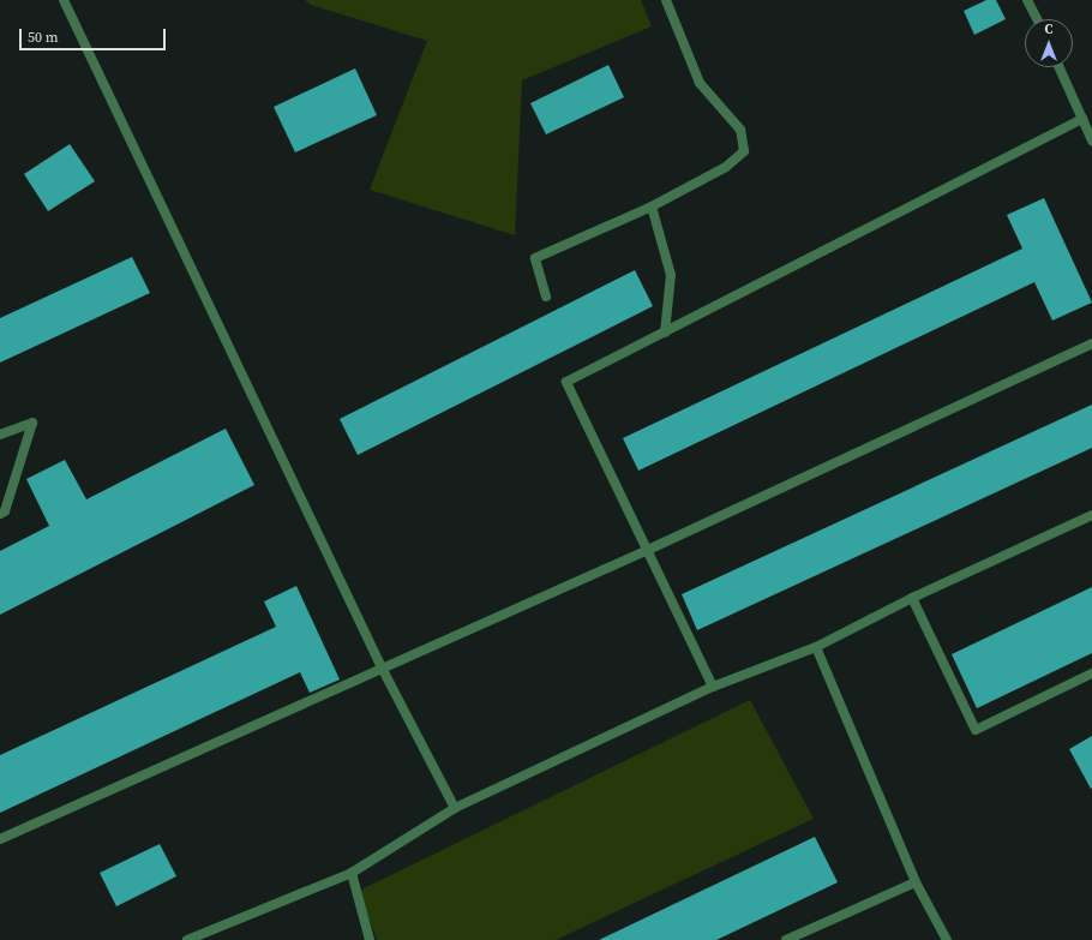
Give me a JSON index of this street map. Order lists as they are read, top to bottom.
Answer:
{
  "scale_bar": "50 m",
  "north": "top"
}
